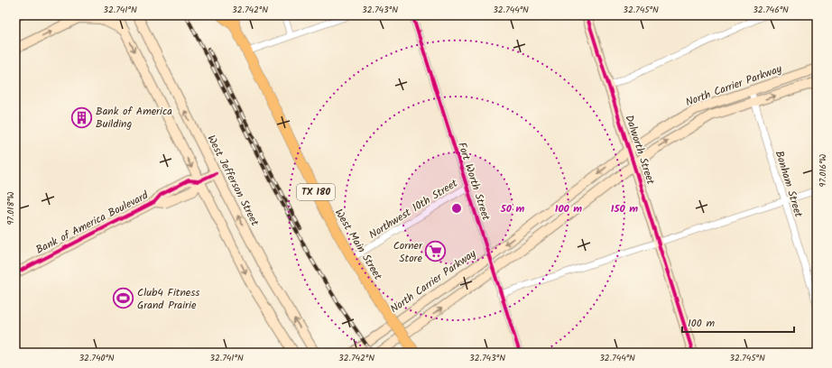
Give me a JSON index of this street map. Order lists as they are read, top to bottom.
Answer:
{
  "streets": {
    "main road": [
      "North Carrier Parkway",
      "Dalworth Street",
      "West Jefferson Street",
      "TX 180",
      "Bank of America Boulevard",
      "West Main Street"
    ],
    "street": ["Fort Worth Street", "Bonham Street", "Northwest 10th Street"]
  },
  "crossings": [
    ["North Carrier Parkway", "Dalworth Street"],
    ["North Carrier Parkway", "Fort Worth Street"],
    ["North Carrier Parkway", "Bonham Street"],
    ["West Jefferson Street", "Bank of America Boulevard"],
    ["Fort Worth Street", "Northwest 10th Street"],
    ["Northwest 10th Street", "West Main Street"]
  ],
  "places": {
    "building": ["Bank of America Building"],
    "supermarket": ["Corner Store"],
    "sports": ["Club4 Fitness Grand Prairie"]
  },
  "scale_bar": "100 m",
  "coordinates": [
    "32.741°N",
    "32.742°N",
    "32.743°N",
    "32.744°N",
    "32.745°N",
    "32.746°N",
    "97.016°W",
    "97.018°W",
    "32.740°N"
  ],
  "rings": ["50 m", "100 m", "150 m"]
}
